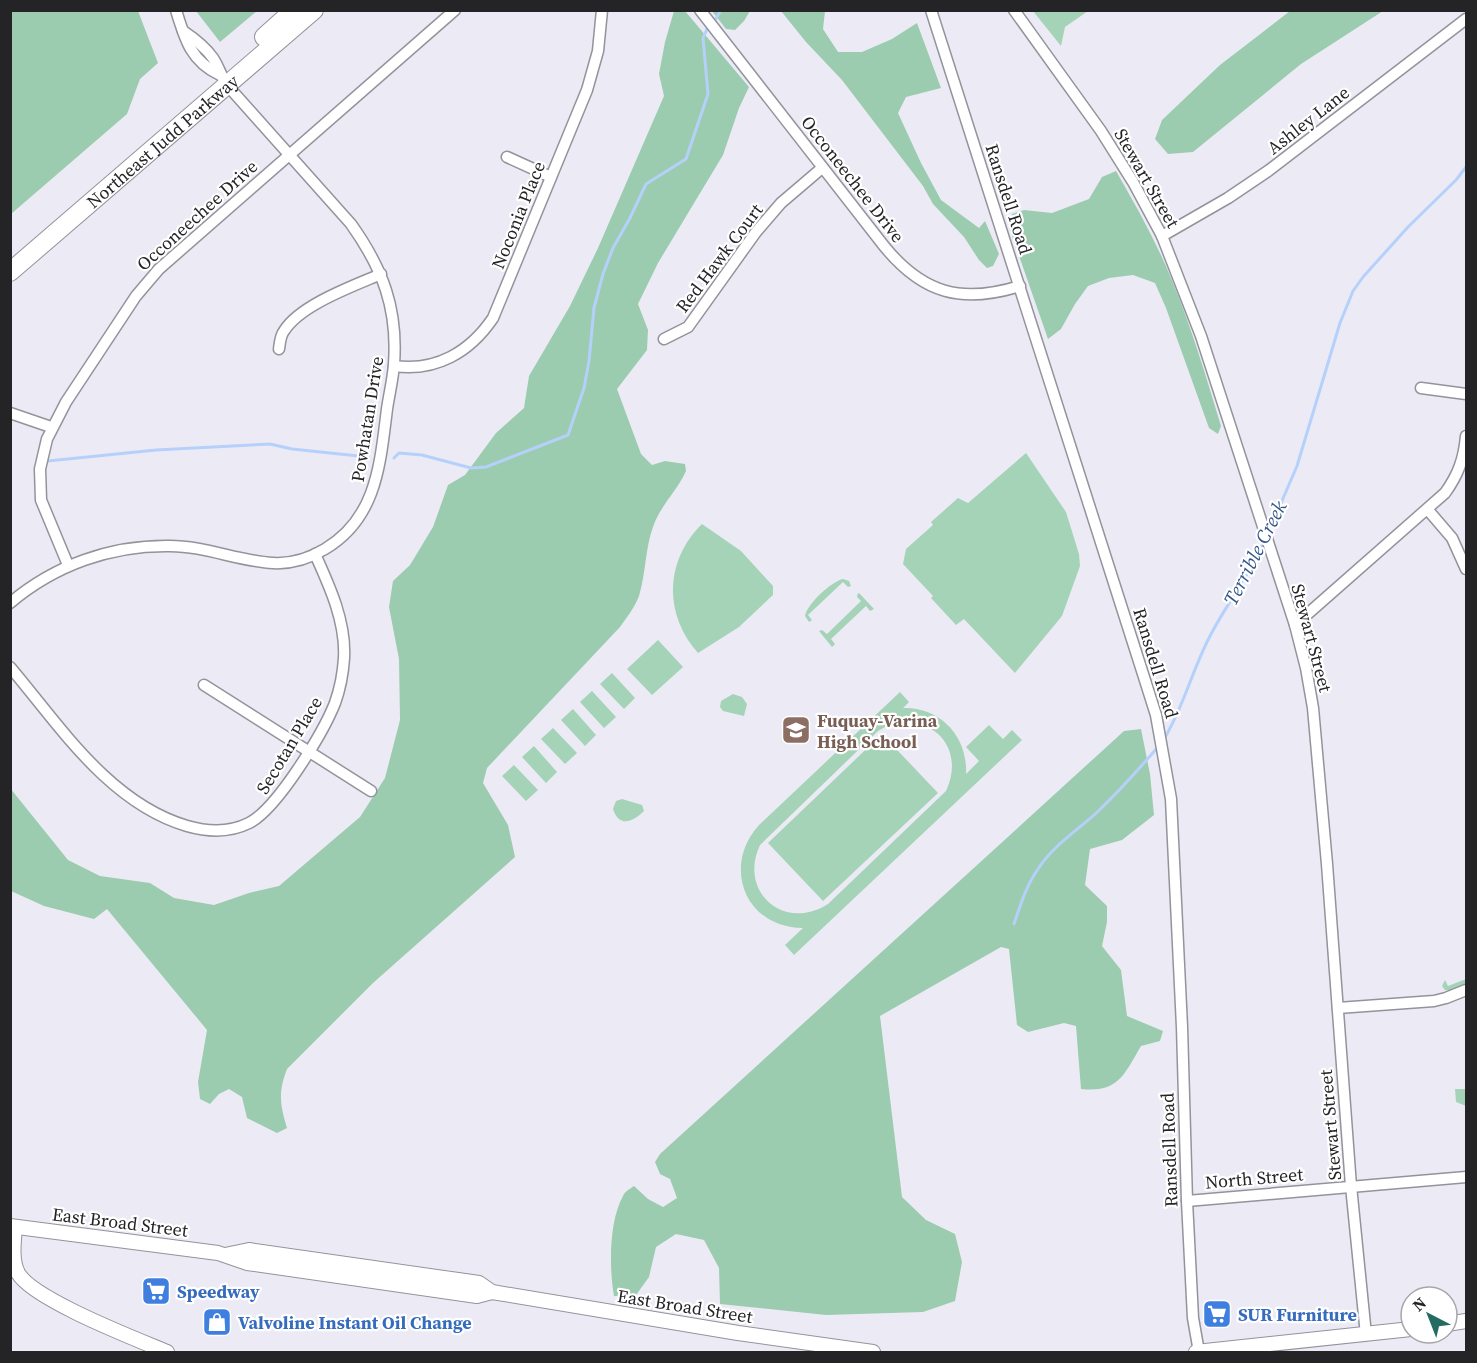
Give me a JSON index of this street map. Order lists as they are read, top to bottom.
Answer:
{
  "streets": {
    "highway": ["Northeast Judd Parkway"],
    "main road": ["East Broad Street"],
    "street": [
      "Ashley Lane",
      "Stewart Street",
      "Occoneechee Drive",
      "Ransdell Road",
      "Noconia Place",
      "Red Hawk Court",
      "Powhatan Drive",
      "Secotan Place",
      "North Street"
    ]
  },
  "crossings": [
    ["Ashley Lane", "Stewart Street"],
    ["Northeast Judd Parkway", "Powhatan Drive"],
    ["Stewart Street", "North Street"],
    ["Occoneechee Drive", "Ransdell Road"],
    ["Occoneechee Drive", "Red Hawk Court"],
    ["Occoneechee Drive", "Powhatan Drive"],
    ["Ransdell Road", "North Street"],
    ["Noconia Place", "Powhatan Drive"],
    ["Powhatan Drive", "Secotan Place"]
  ],
  "water": ["Terrible Creek"],
  "places": {
    "school or university": ["Fuquay-Varina High School"],
    "supermarket": ["Speedway", "SUR Furniture"],
    "shop": ["Valvoline Instant Oil Change"]
  },
  "north": "top left"
}
